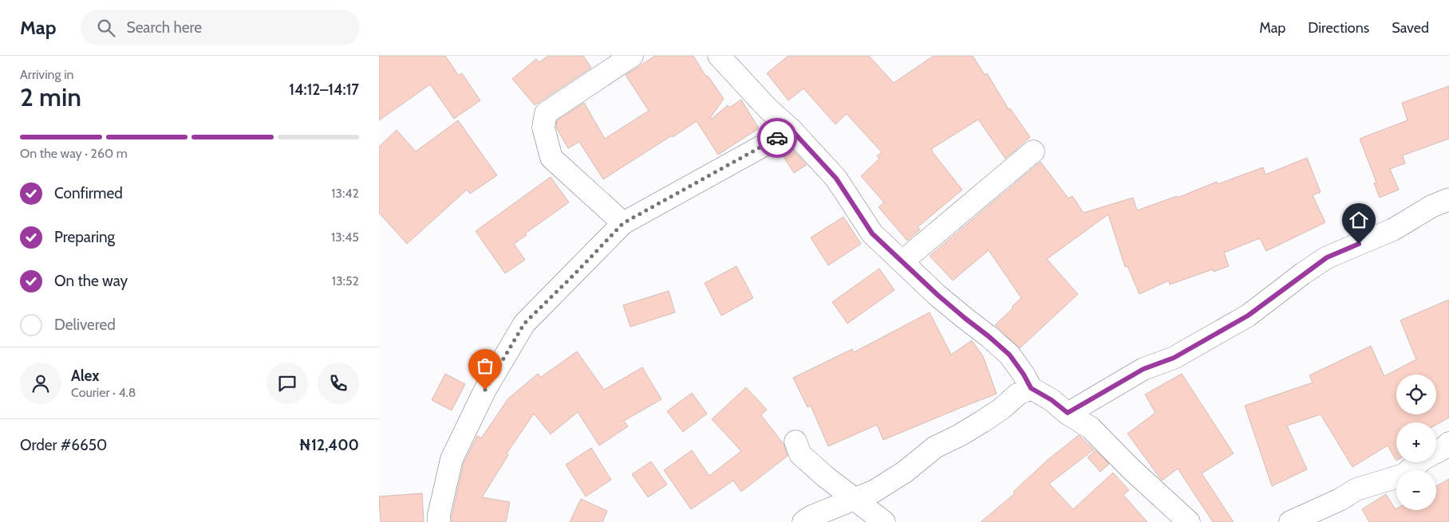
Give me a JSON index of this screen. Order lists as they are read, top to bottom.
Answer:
{
  "page": {
    "header": "Map",
    "search": "Search here",
    "nav": ["Map", "Directions", "Saved"],
    "heading": ["2 min", "Arriving in", "14:12–14:17"],
    "panel": [
      "Alex",
      "Courier · 4.8",
      "Order #6650",
      "₦12,400"
    ],
    "bar": "On the way · 260 m",
    "list": [
      ["Confirmed", "13:42"],
      ["Preparing", "13:45"],
      ["On the way", "13:52"],
      "Delivered"
    ],
    "map_buttons": ["+", "−"]
  }
}
